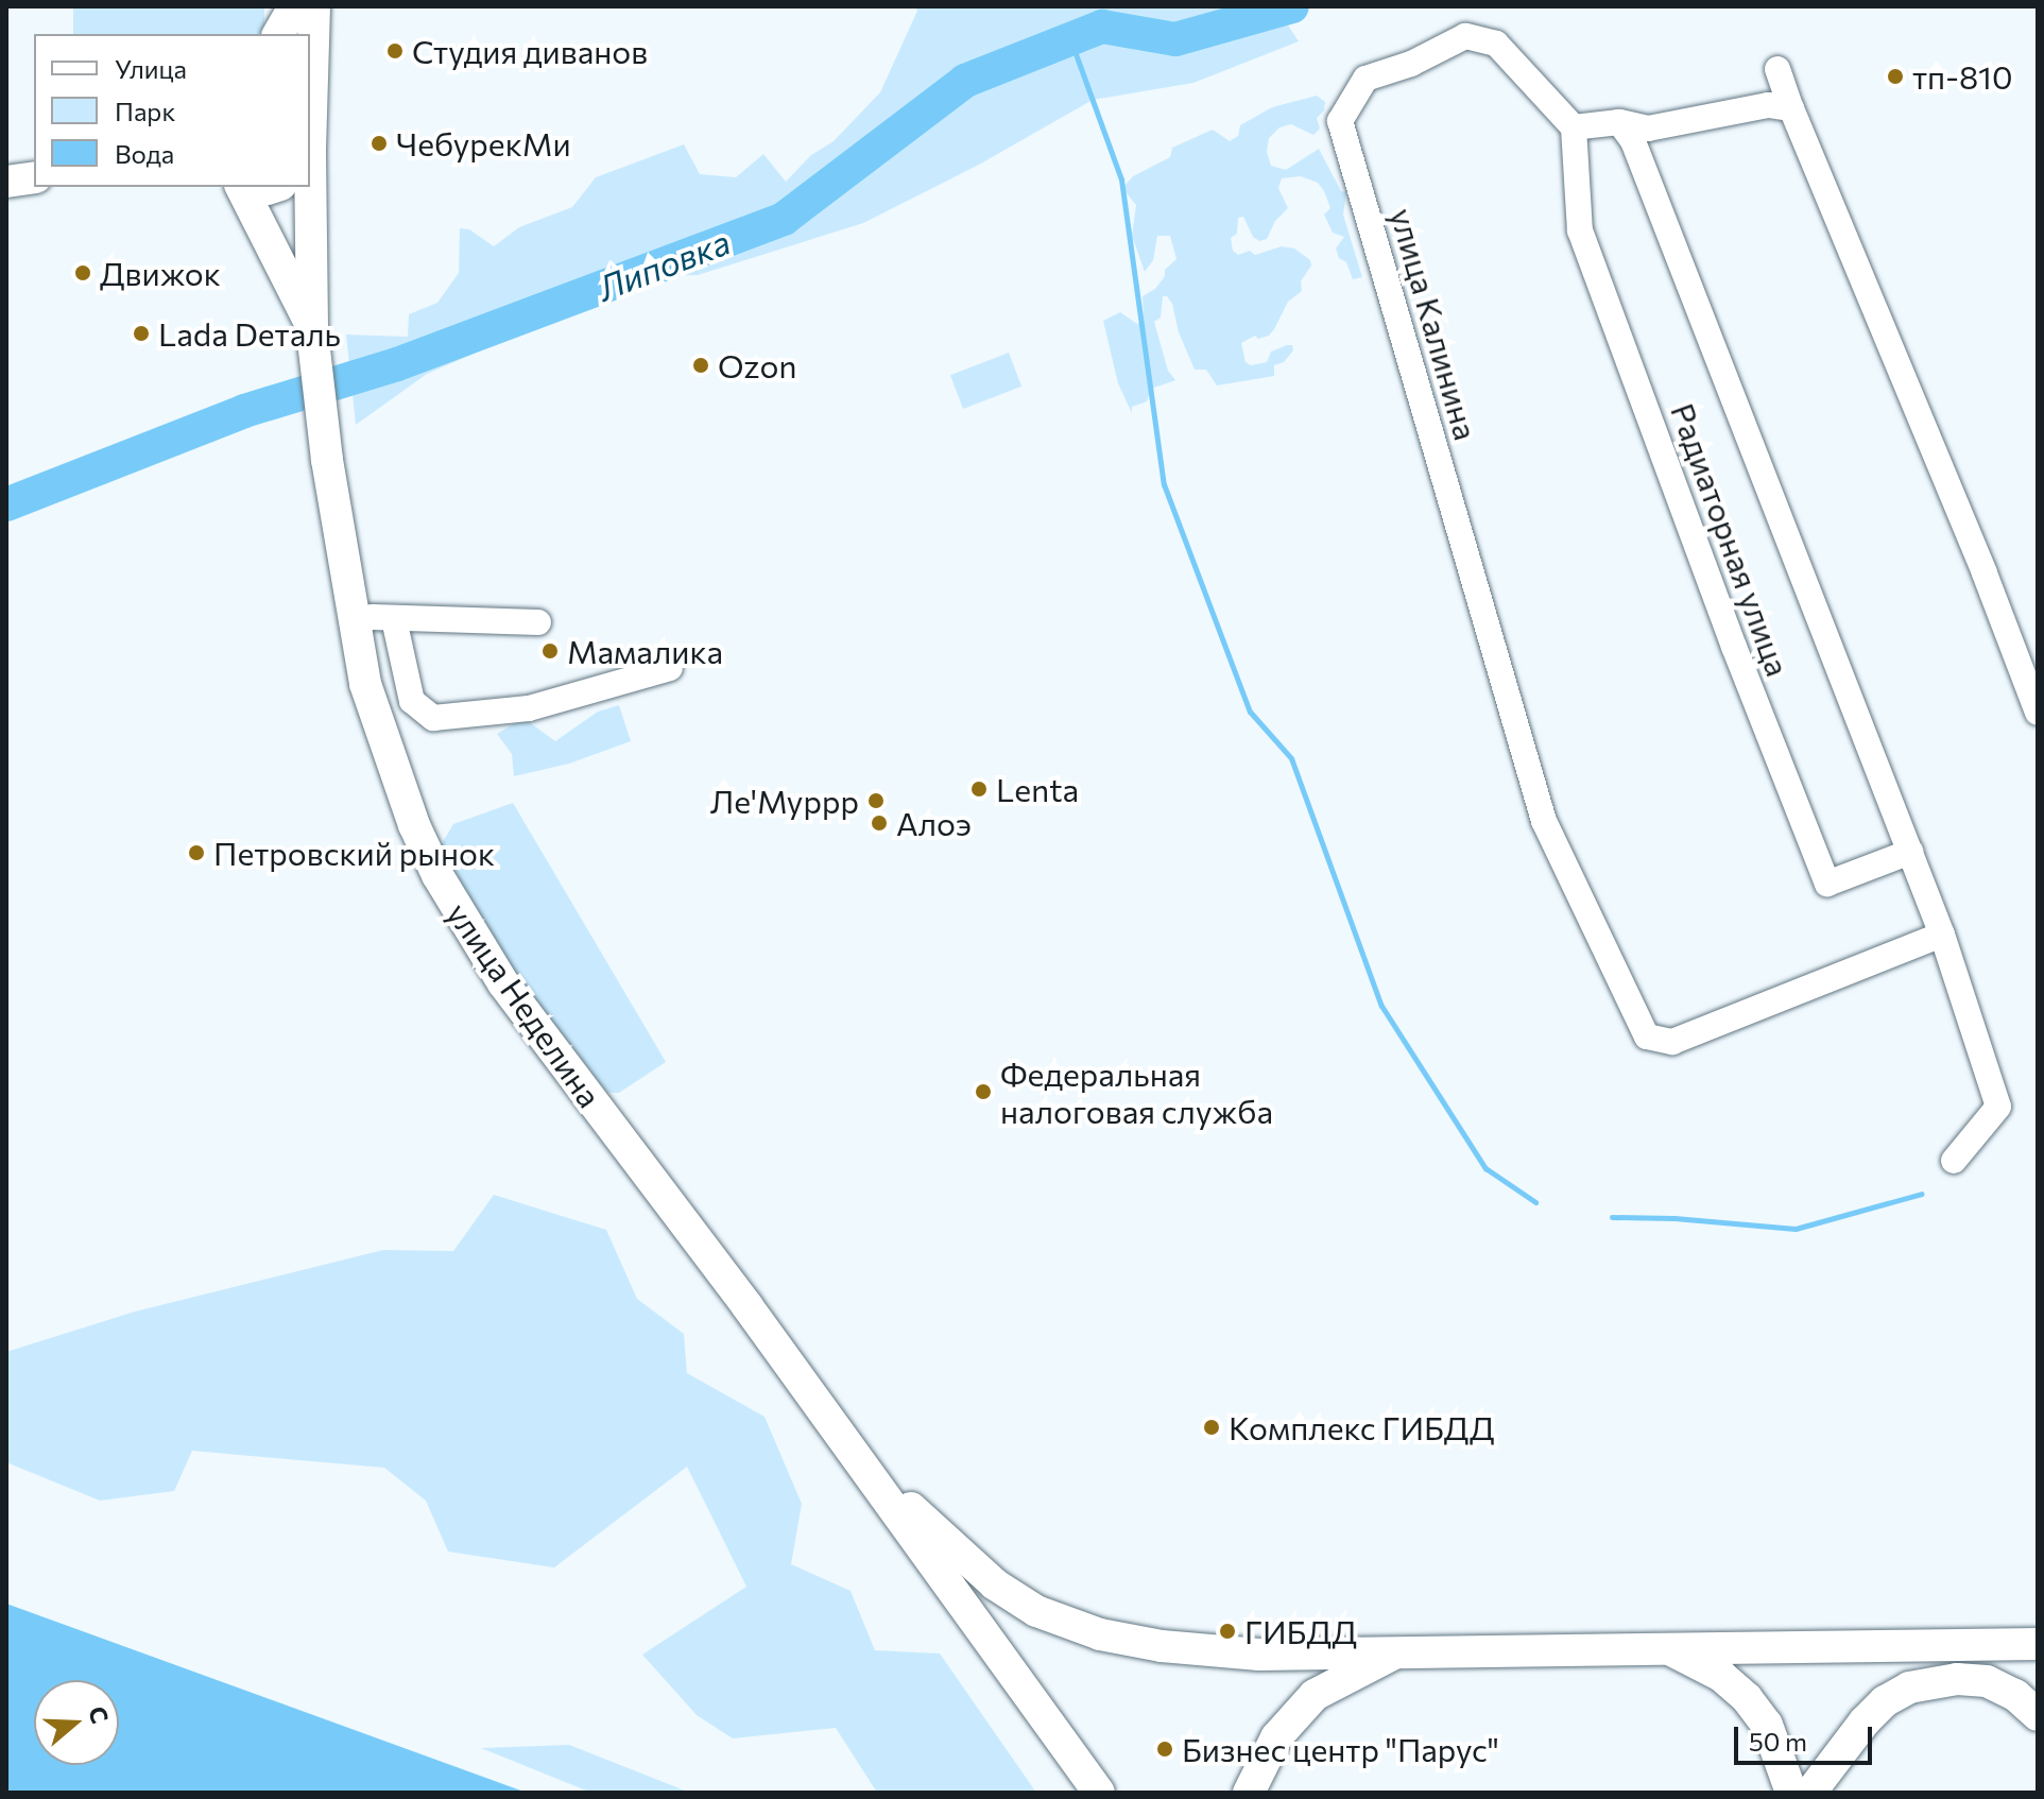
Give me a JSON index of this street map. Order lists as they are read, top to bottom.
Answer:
{
  "streets": {
    "main road": ["улица Неделина"],
    "street": ["улица Калинина", "Радиаторная улица"]
  },
  "crossings": [
    ["улица Калинина", "Радиаторная улица"]
  ],
  "water": ["Липовка"],
  "places": [
    "Студия диванов",
    "тп-810",
    "ЧебурекМи",
    "Движок",
    "Lada Dеталь",
    "Ozon",
    "Мамалика",
    "Lenta",
    "Ле'Муррр",
    "Алоэ",
    "Петровский рынок",
    "Федеральная налоговая служба",
    "Комплекс ГИБДД",
    "ГИБДД",
    "Бизнес центр \"Парус\""
  ],
  "legend": ["Улица", "Парк", "Вода"],
  "scale_bar": "50 m",
  "north": "right"
}
